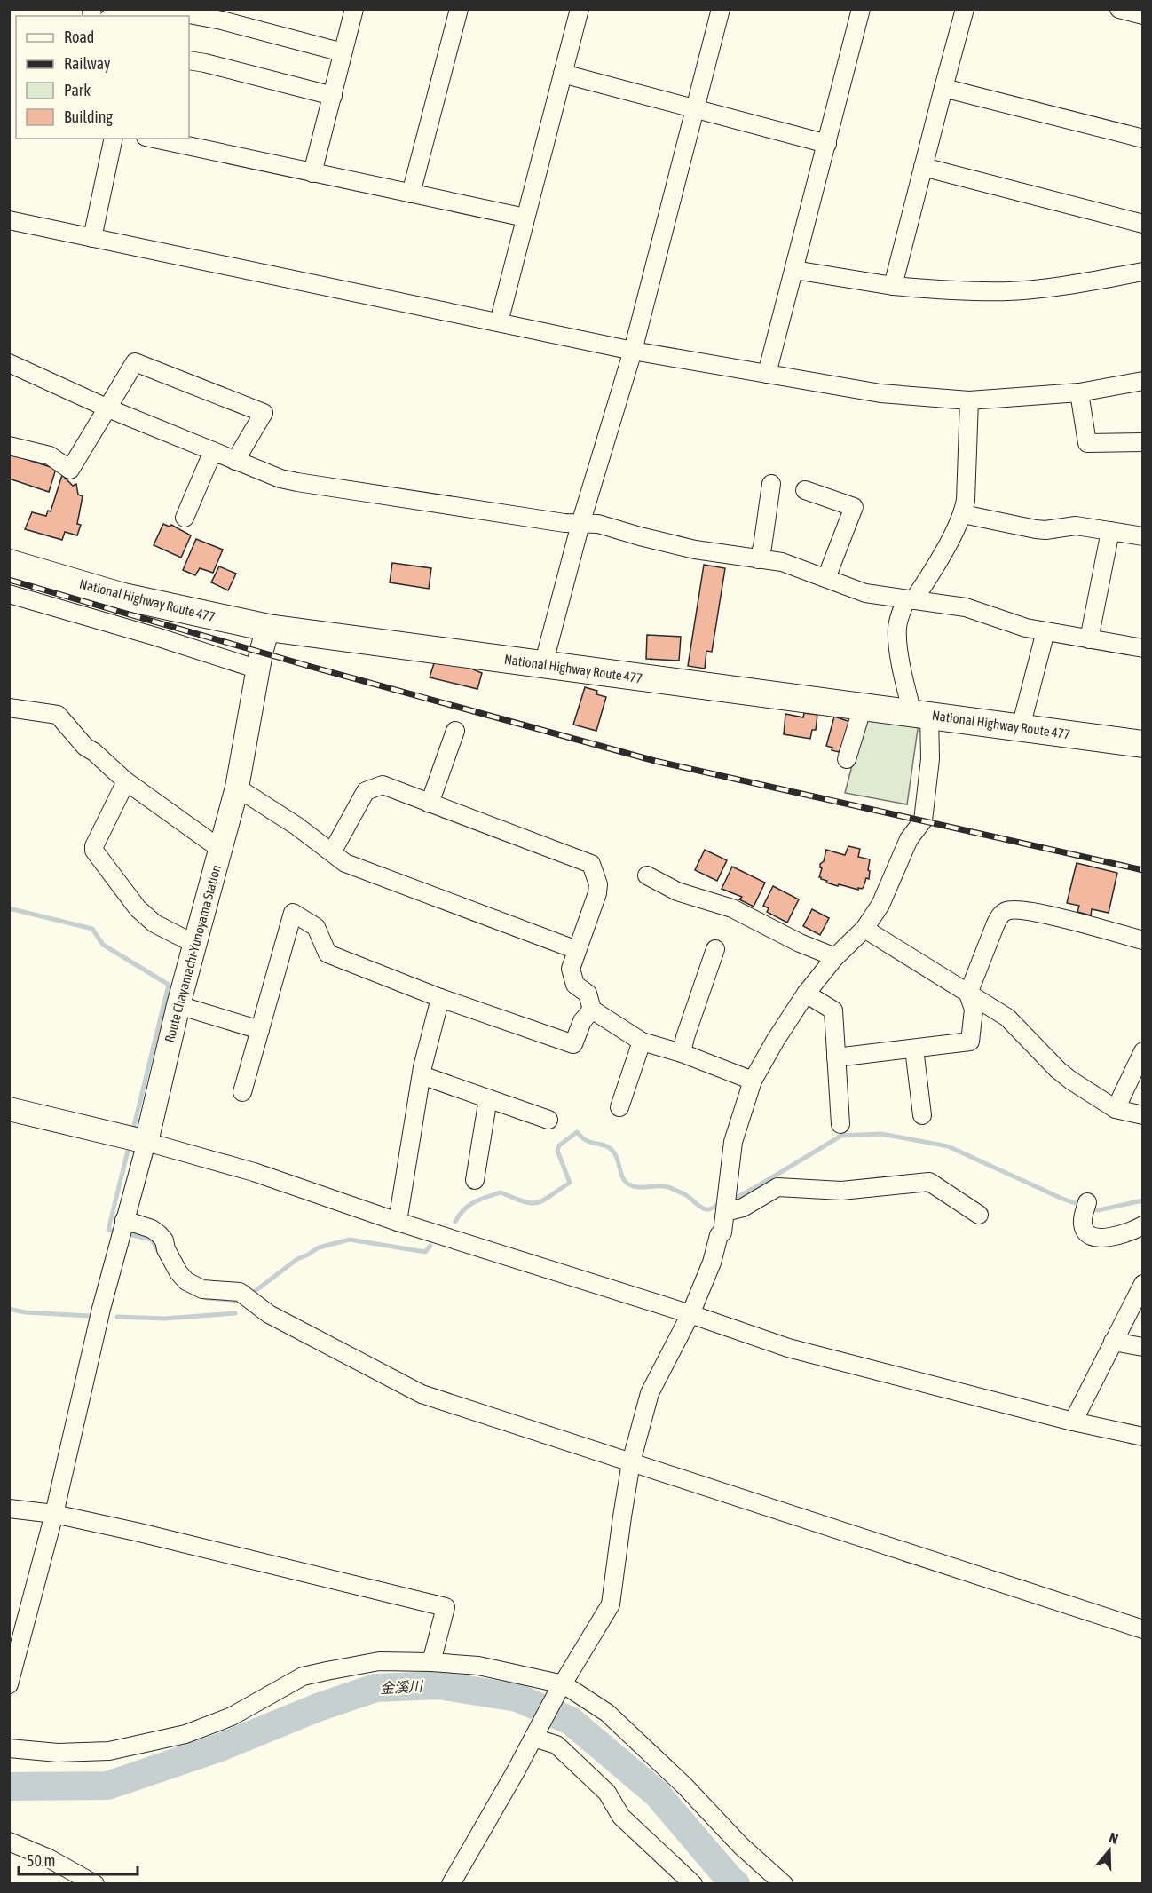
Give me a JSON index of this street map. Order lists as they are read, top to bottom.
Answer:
{
  "streets": {
    "highway": ["National Highway Route 477"],
    "main road": ["Route Chayamachi-Yunoyama Station"]
  },
  "crossings": [
    ["National Highway Route 477", "Route Chayamachi-Yunoyama Station"]
  ],
  "water": ["金溪川"],
  "legend": [
    "Road",
    "Railway",
    "Park",
    "Building"
  ],
  "scale_bar": "50 m",
  "north": "top"
}
